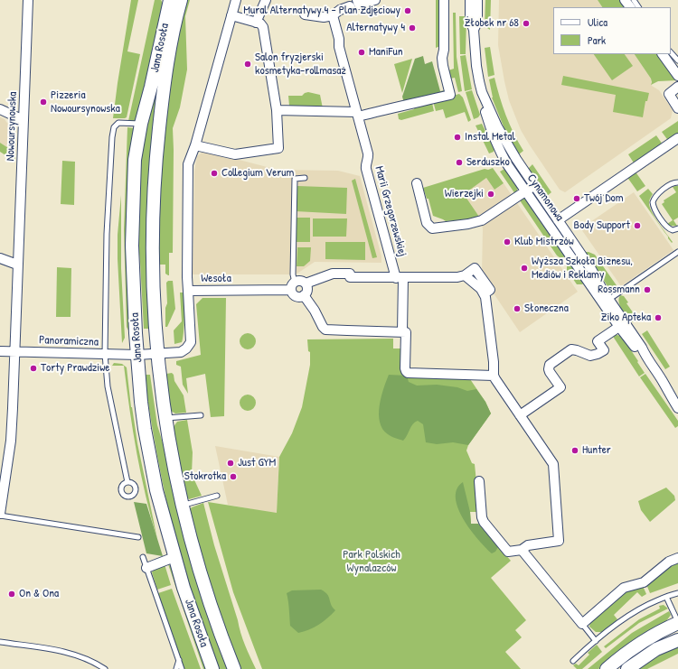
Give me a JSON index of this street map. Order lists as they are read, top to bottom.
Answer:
{
  "streets": {
    "main road": ["Jana Rosoła"],
    "street": [
      "Nowoursynowska",
      "Cynamonowa",
      "Marii Grzegorzewskiej",
      "Wesoła",
      "Panoramiczna"
    ]
  },
  "crossings": [
    ["Jana Rosoła", "Wesoła"],
    ["Jana Rosoła", "Panoramiczna"],
    ["Nowoursynowska", "Panoramiczna"],
    ["Wesoła", "Panoramiczna"]
  ],
  "parks": ["Park Polskich Wynalazców"],
  "places": [
    "Mural Alternatywy 4 - Plan Zdjęciowy",
    "Żłobek nr 68",
    "Alternatywy 4",
    "ManiFun",
    "Salon fryzjerski kosmetyka-rollmasaż",
    "Pizzeria Nowoursynowska",
    "Instal Metal",
    "Serduszko",
    "Collegium Verum",
    "Wierzejki",
    "Twój Dom",
    "Body Support",
    "Klub Mistrzów",
    "Wyższa Szkoła Biznesu, Mediów i Reklamy",
    "Rossmann",
    "Słoneczna",
    "Ziko Apteka",
    "Torty Prawdziwe",
    "Hunter",
    "Just GYM",
    "Stokrotka",
    "On & Ona"
  ],
  "legend": ["Ulica", "Park"]
}
